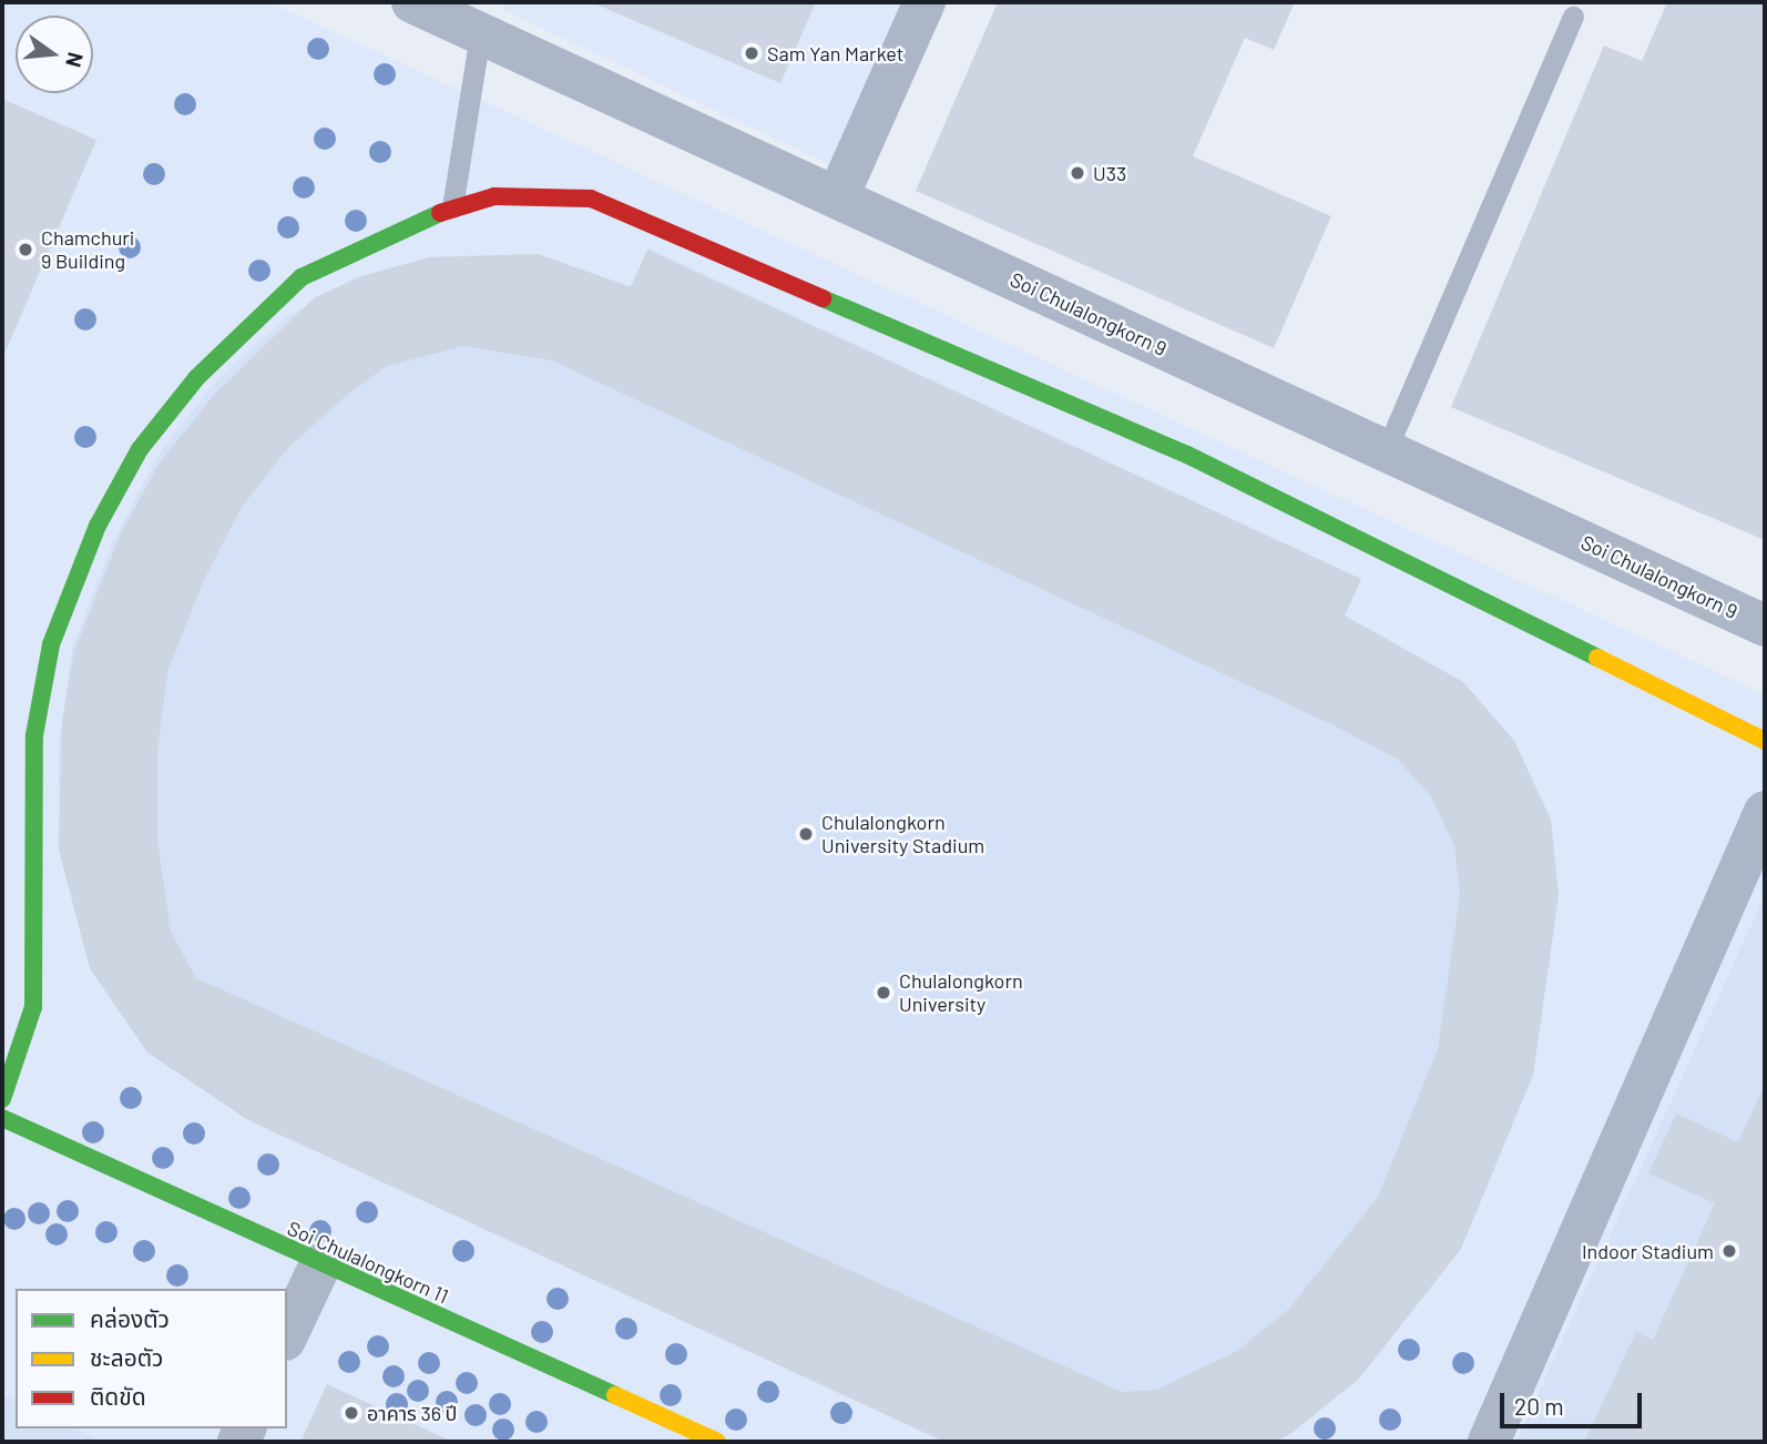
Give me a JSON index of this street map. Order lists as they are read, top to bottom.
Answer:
{
  "streets": {
    "street": ["Soi Chulalongkorn 9", "Soi Chulalongkorn 11"]
  },
  "places": [
    "Sam Yan Market",
    "U33",
    "Chamchuri 9 Building",
    "Chulalongkorn University Stadium",
    "Chulalongkorn University",
    "Indoor Stadium",
    "อาคาร 36 ปี"
  ],
  "legend": ["คล่องตัว", "ชะลอตัว", "ติดขัด"],
  "scale_bar": "20 m",
  "north": "right"
}
